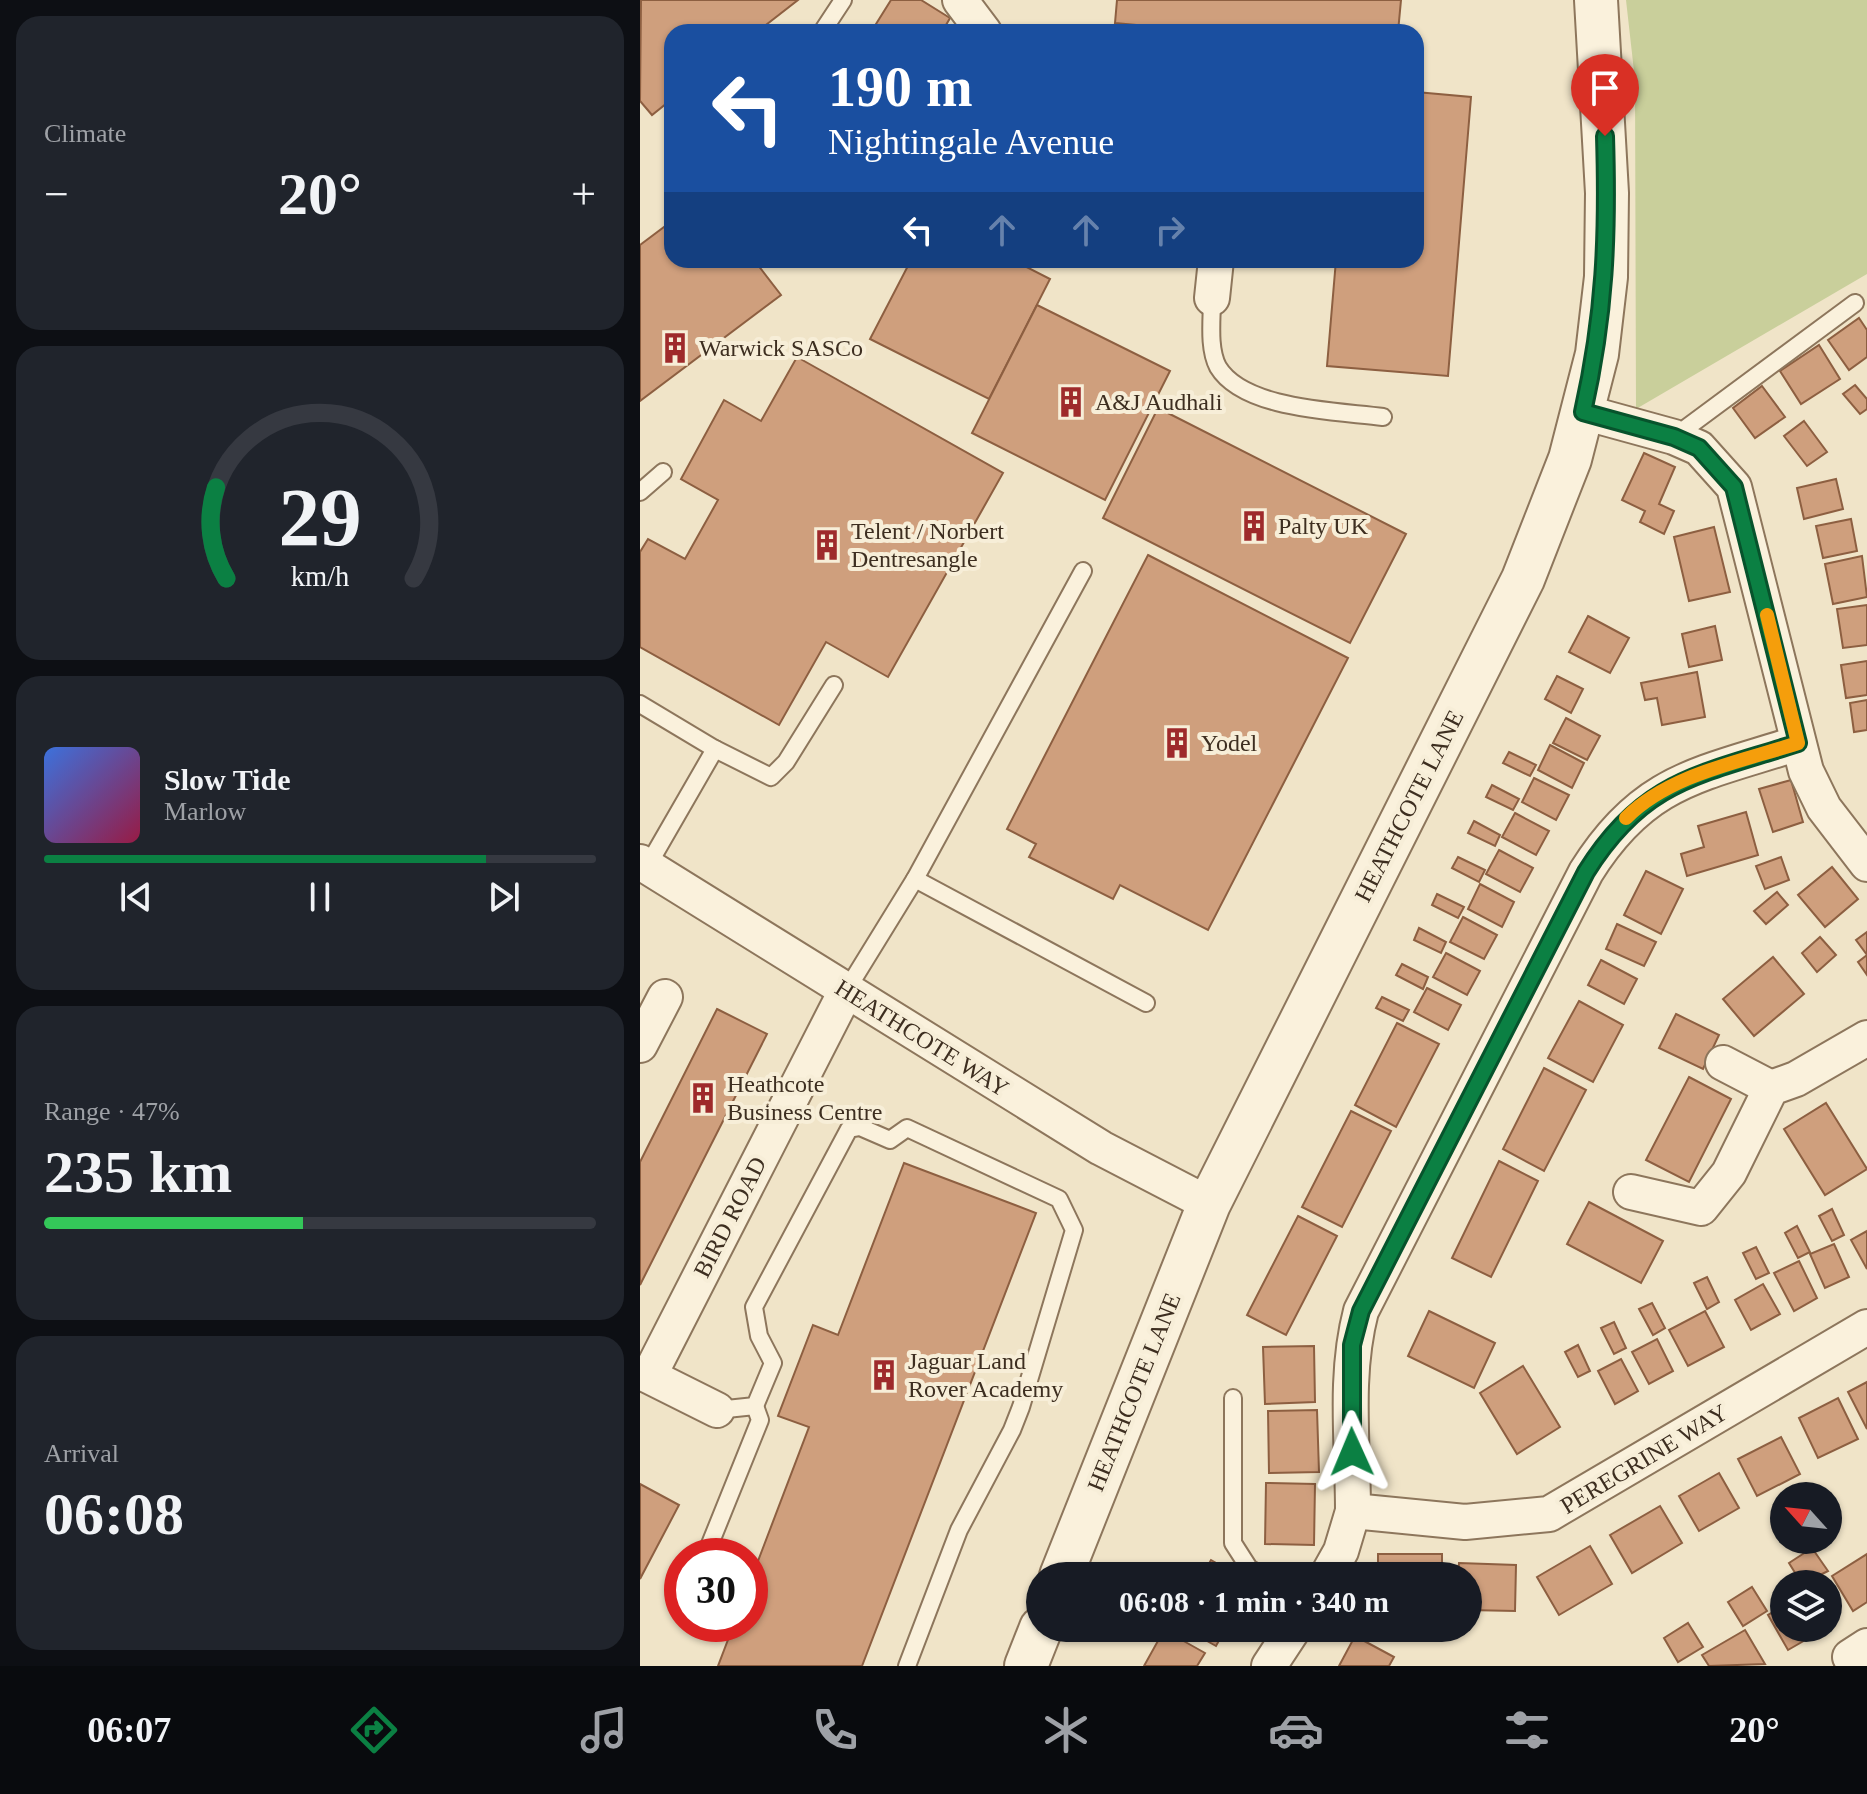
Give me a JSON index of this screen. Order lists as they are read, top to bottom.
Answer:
{
  "streets": {
    "street": [
      "HEATHCOTE LANE",
      "HEATHCOTE WAY",
      "BIRD ROAD",
      "PEREGRINE WAY"
    ]
  },
  "crossings": [
    ["HEATHCOTE LANE", "HEATHCOTE WAY"],
    ["HEATHCOTE WAY", "BIRD ROAD"]
  ],
  "places": {
    "building": [
      "Warwick SASCo",
      "A&J Audhali",
      "Palty UK",
      "Telent / Norbert Dentresangle",
      "Yodel",
      "Heathcote Business Centre",
      "Jaguar Land Rover Academy"
    ]
  },
  "north": "top left",
  "page": {
    "tile": [
      "Climate",
      ["Range · 47%", "235 km"],
      ["Arrival", "06:08"]
    ],
    "turn": ["190 m", "Nightingale Avenue"],
    "heat": ["−", "20°", "+"],
    "song": ["Slow Tide", "Marlow"],
    "limit": "30",
    "trip": "06:08 · 1 min · 340 m",
    "tabs": ["06:07", "20°"],
    "gauge": ["29", "km/h"]
  }
}
